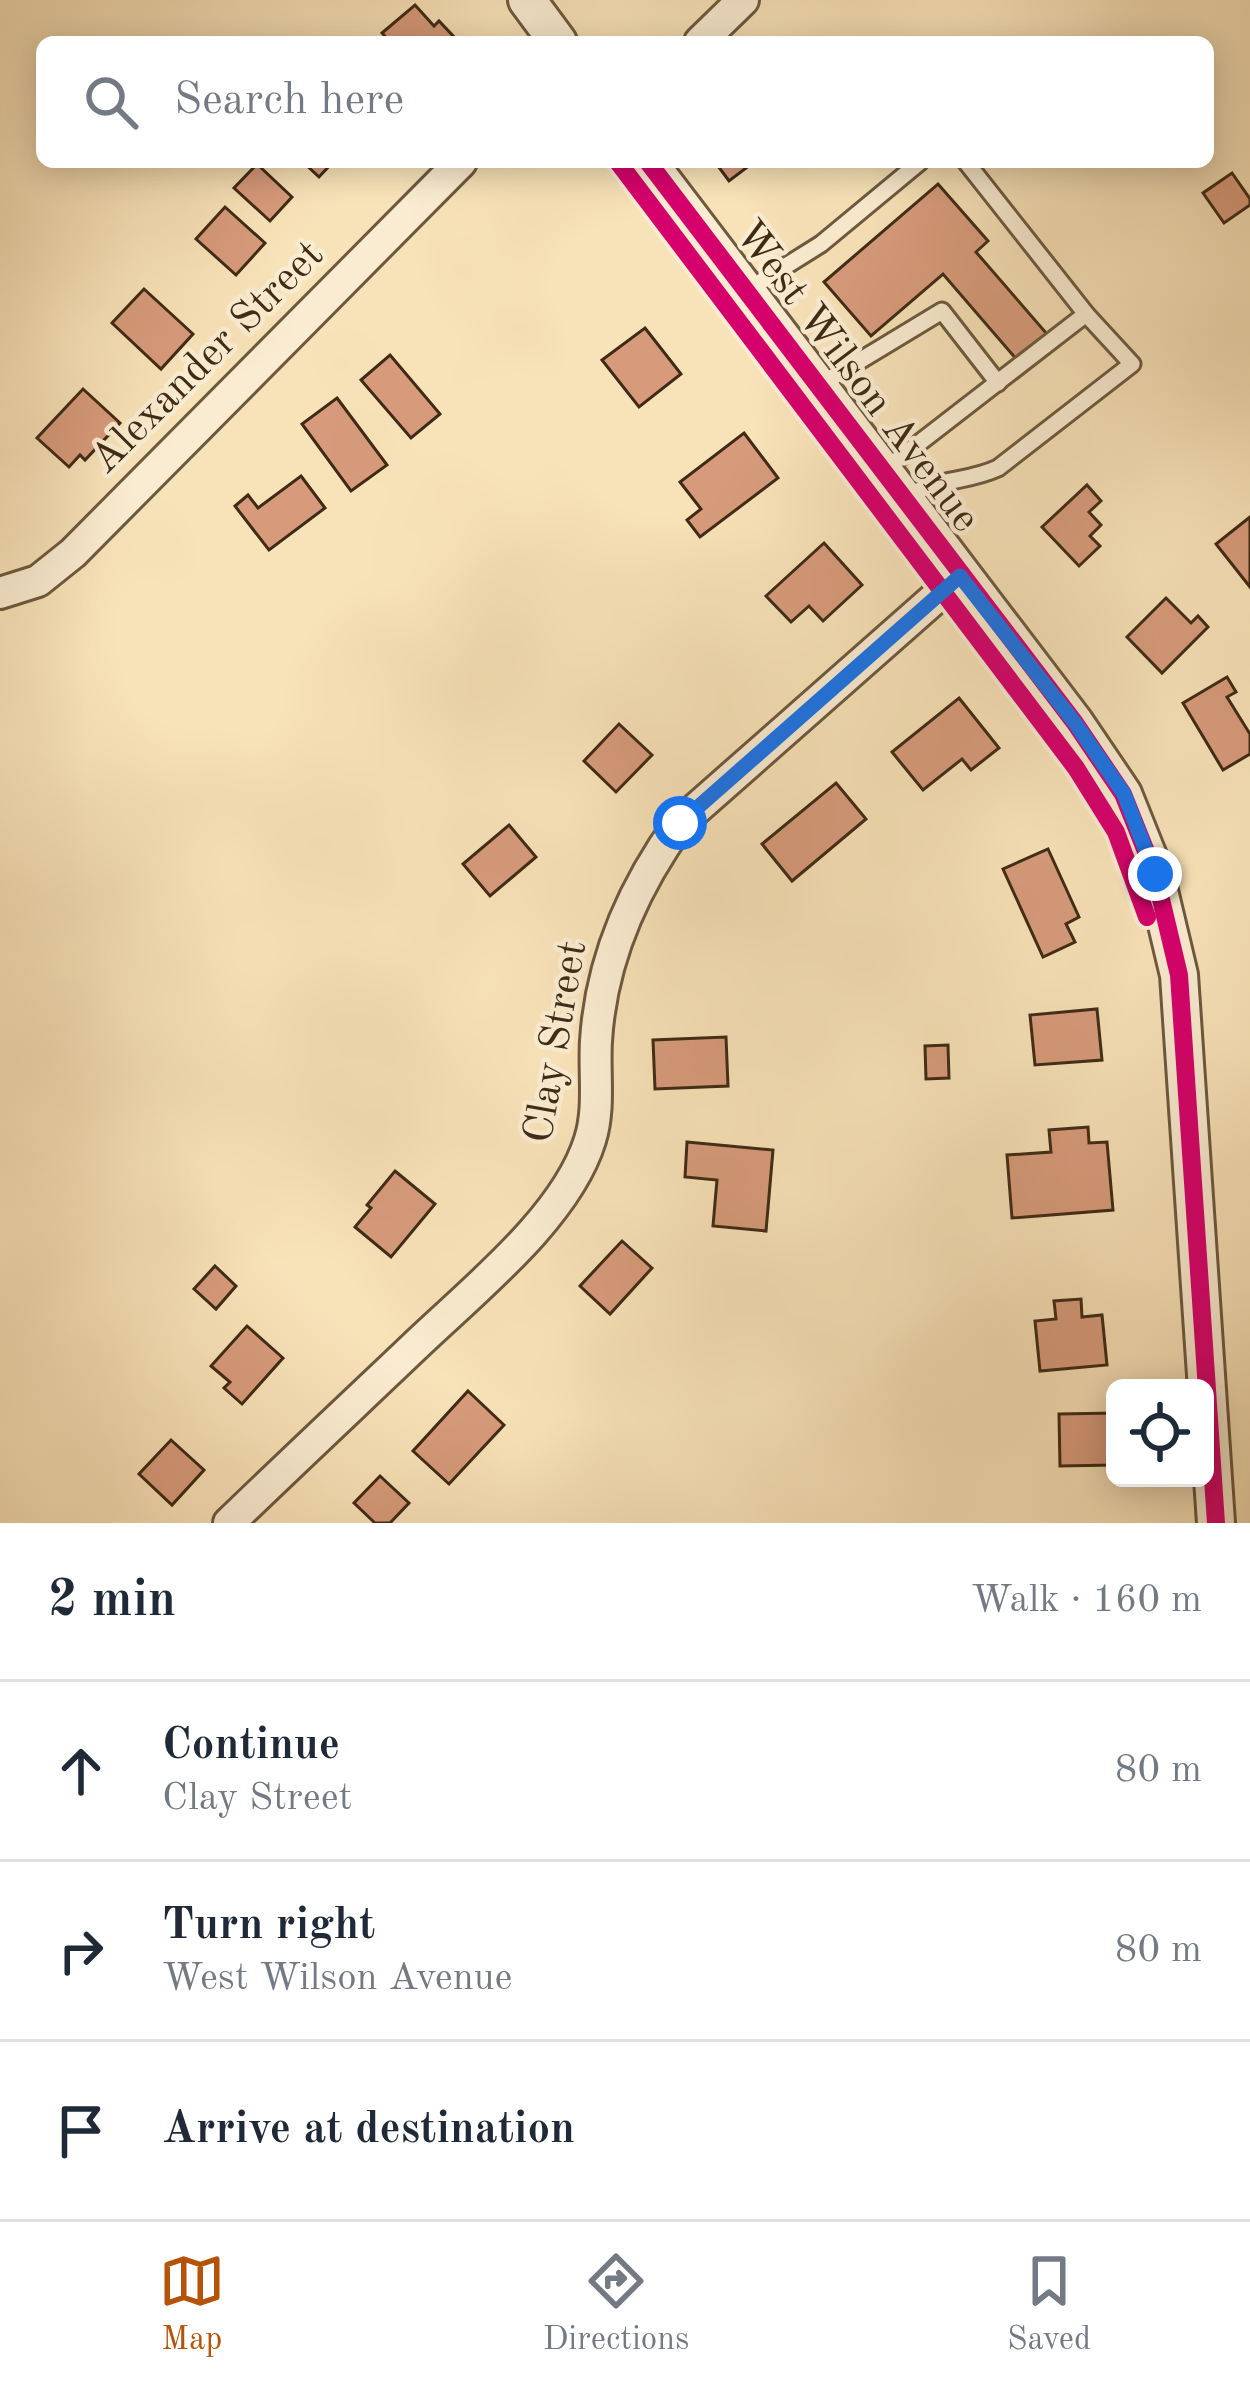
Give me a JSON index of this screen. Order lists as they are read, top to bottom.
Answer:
{
  "streets": {
    "street": ["Alexander Street", "West Wilson Avenue", "Clay Street"]
  },
  "crossings": [
    ["West Wilson Avenue", "Clay Street"]
  ],
  "page": {
    "search": "Search here",
    "heading": ["2 min", "Walk · 160 m"],
    "list": [
      ["Continue", "Clay Street", "80 m"],
      ["Turn right", "West Wilson Avenue", "80 m"],
      "Arrive at destination"
    ],
    "nav": ["Map", "Directions", "Saved"]
  }
}
